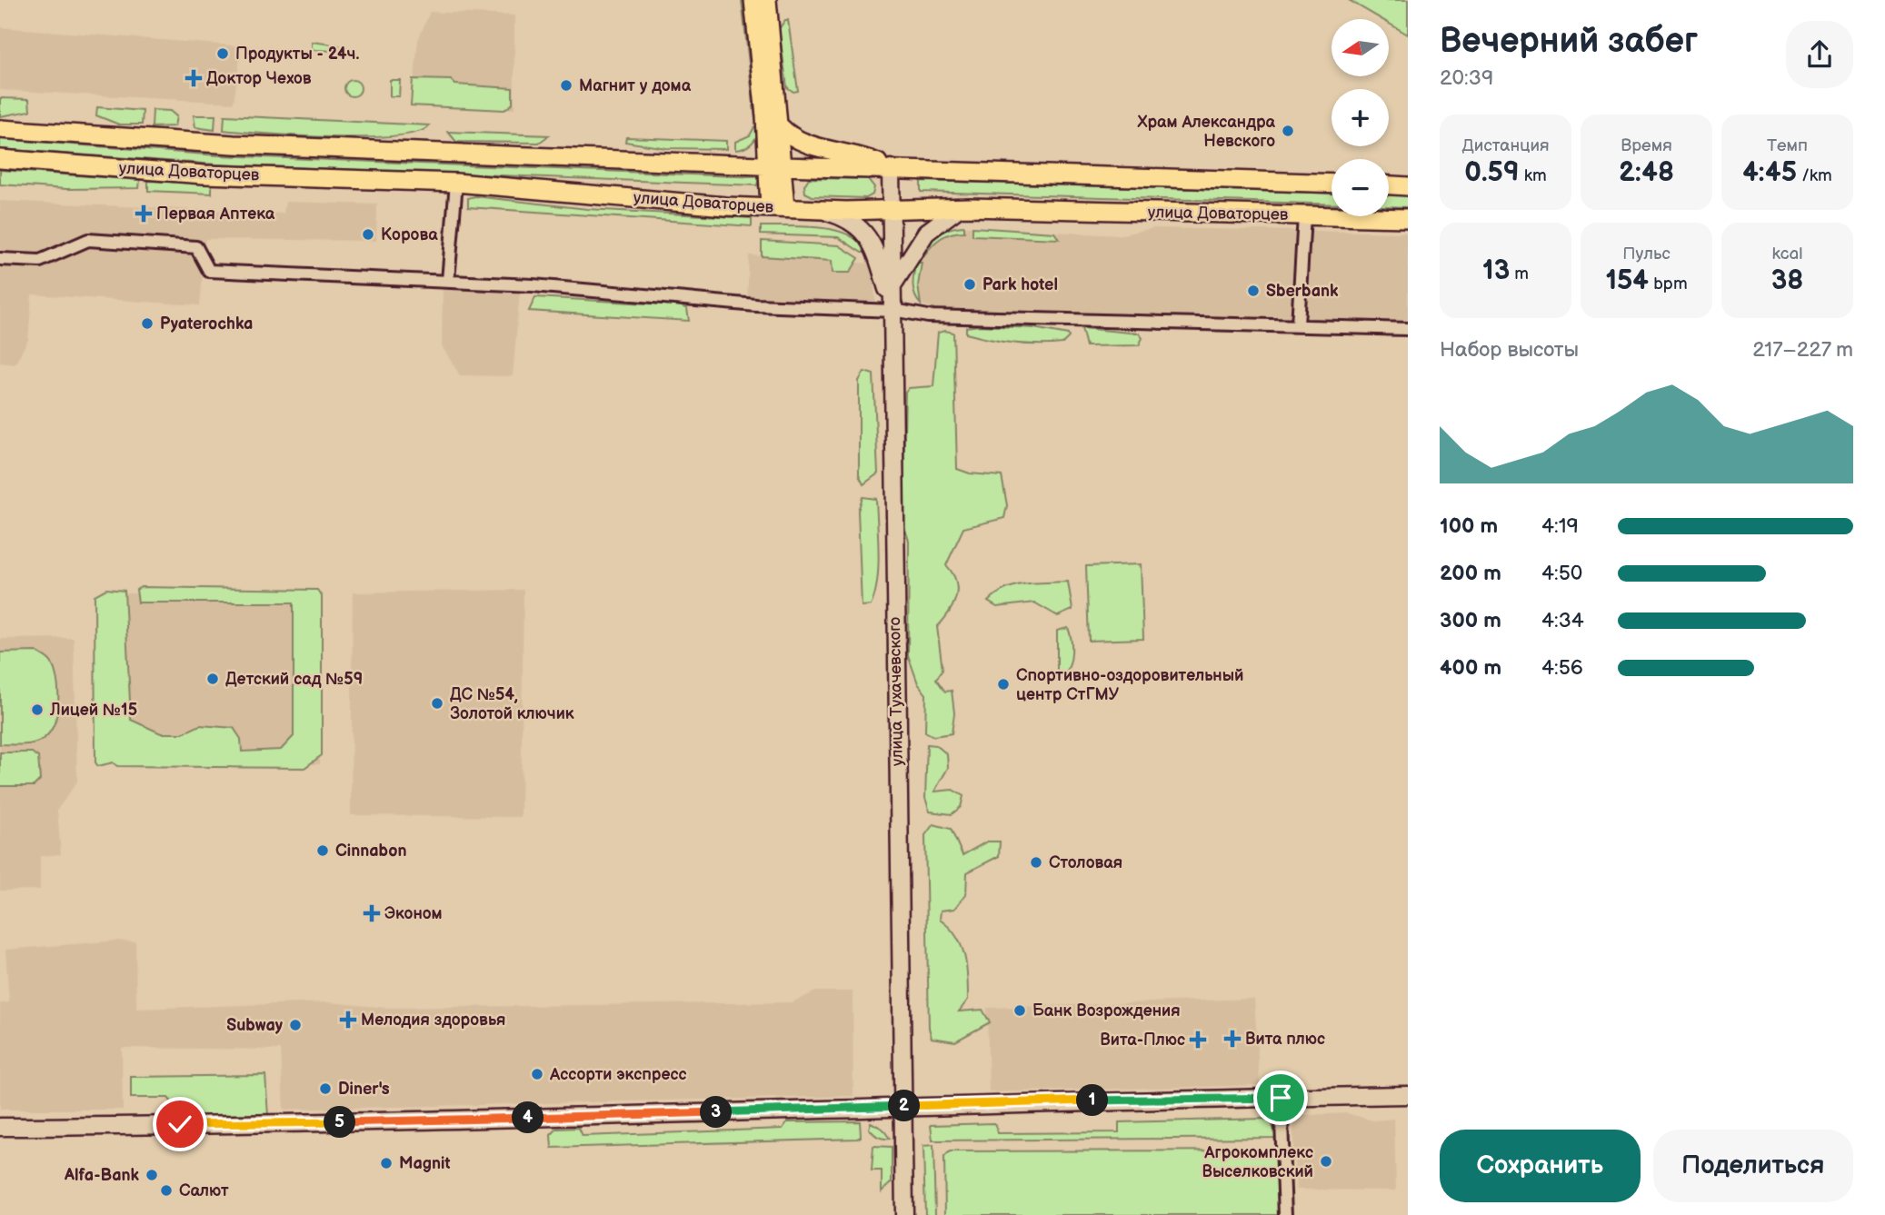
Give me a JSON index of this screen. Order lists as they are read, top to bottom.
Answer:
{
  "streets": {
    "main road": ["улица Доваторцев"],
    "street": ["улица Тухачевского"]
  },
  "crossings": [
    ["улица Доваторцев", "улица Тухачевского"]
  ],
  "places": {
    "other": [
      "Продукты - 24ч.",
      "Магнит у дома",
      "Храм Александра Невского",
      "Корова",
      "Park hotel",
      "Sberbank",
      "Pyaterochka",
      "Детский сад №59",
      "Спортивно-оздоровительный центр СтГМУ",
      "ДС №54, Золотой ключик",
      "Лицей №15",
      "Cinnabon",
      "Столовая",
      "Банк Возрождения",
      "Subway",
      "Ассорти экспресс",
      "Diner's",
      "Агрокомплекс Выселковский",
      "Magnit",
      "Alfa-Bank",
      "Салют"
    ],
    "health": [
      "Доктор Чехов",
      "Первая Аптека",
      "Эконом",
      "Мелодия здоровья",
      "Вита плюс",
      "Вита-Плюс"
    ]
  },
  "north": "left",
  "page": {
    "heading": ["Вечерний забег", "20:39"],
    "map_buttons": ["+", "−"],
    "stats": [
      ["Дистанция", "0.59 km"],
      ["Время", "2:48"],
      ["Темп", "4:45 /km"],
      ["13 m"],
      ["Пульс", "154 bpm"],
      ["kcal", "38"]
    ],
    "chart": ["Набор высоты", "217–227 m"],
    "list": [
      {
        "name": "100 m",
        "note": "4:19"
      },
      {
        "name": "200 m",
        "note": "4:50"
      },
      {
        "name": "300 m",
        "note": "4:34"
      },
      {
        "name": "400 m",
        "note": "4:56"
      }
    ],
    "pins": [
      "1",
      "2",
      "3",
      "4",
      "5"
    ],
    "buttons": ["Сохранить", "Поделиться"]
  }
}
